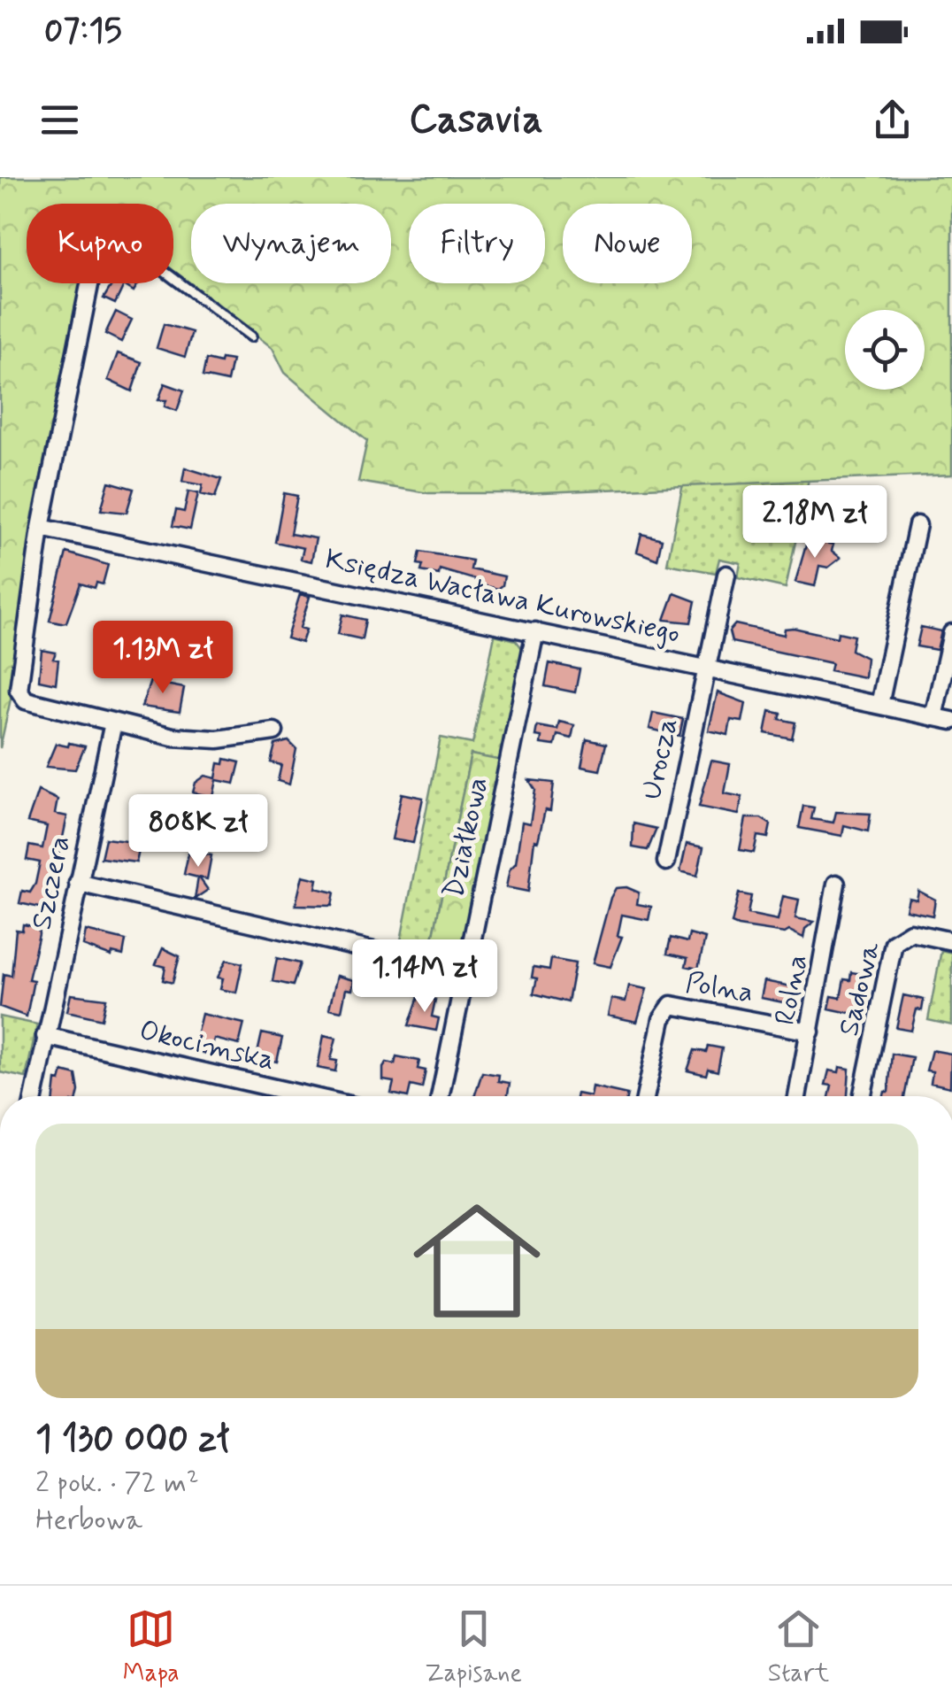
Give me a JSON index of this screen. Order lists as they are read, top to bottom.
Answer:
{
  "streets": {
    "street": [
      "Księdza Wacława Kurowskiego",
      "Urocza",
      "Działkowa",
      "Szczera",
      "Polna",
      "Sadowa",
      "Rolna",
      "Okocimska"
    ]
  },
  "crossings": [
    ["Księdza Wacława Kurowskiego", "Urocza"],
    ["Księdza Wacława Kurowskiego", "Działkowa"],
    ["Szczera", "Okocimska"],
    ["Polna", "Rolna"]
  ],
  "page": {
    "status": "07:15",
    "header": "Casavia",
    "chip": [
      "Kupno",
      "Wynajem",
      "Filtry",
      "Nowe"
    ],
    "price": [
      "2.18M zł",
      "1.13M zł",
      "808K zł",
      "1.14M zł"
    ],
    "list": [
      {
        "name": "1 130 000 zł",
        "note": "2 pok. · 72 m² · Herbowa"
      }
    ],
    "tabs": ["Mapa", "Zapisane", "Start"]
  }
}
